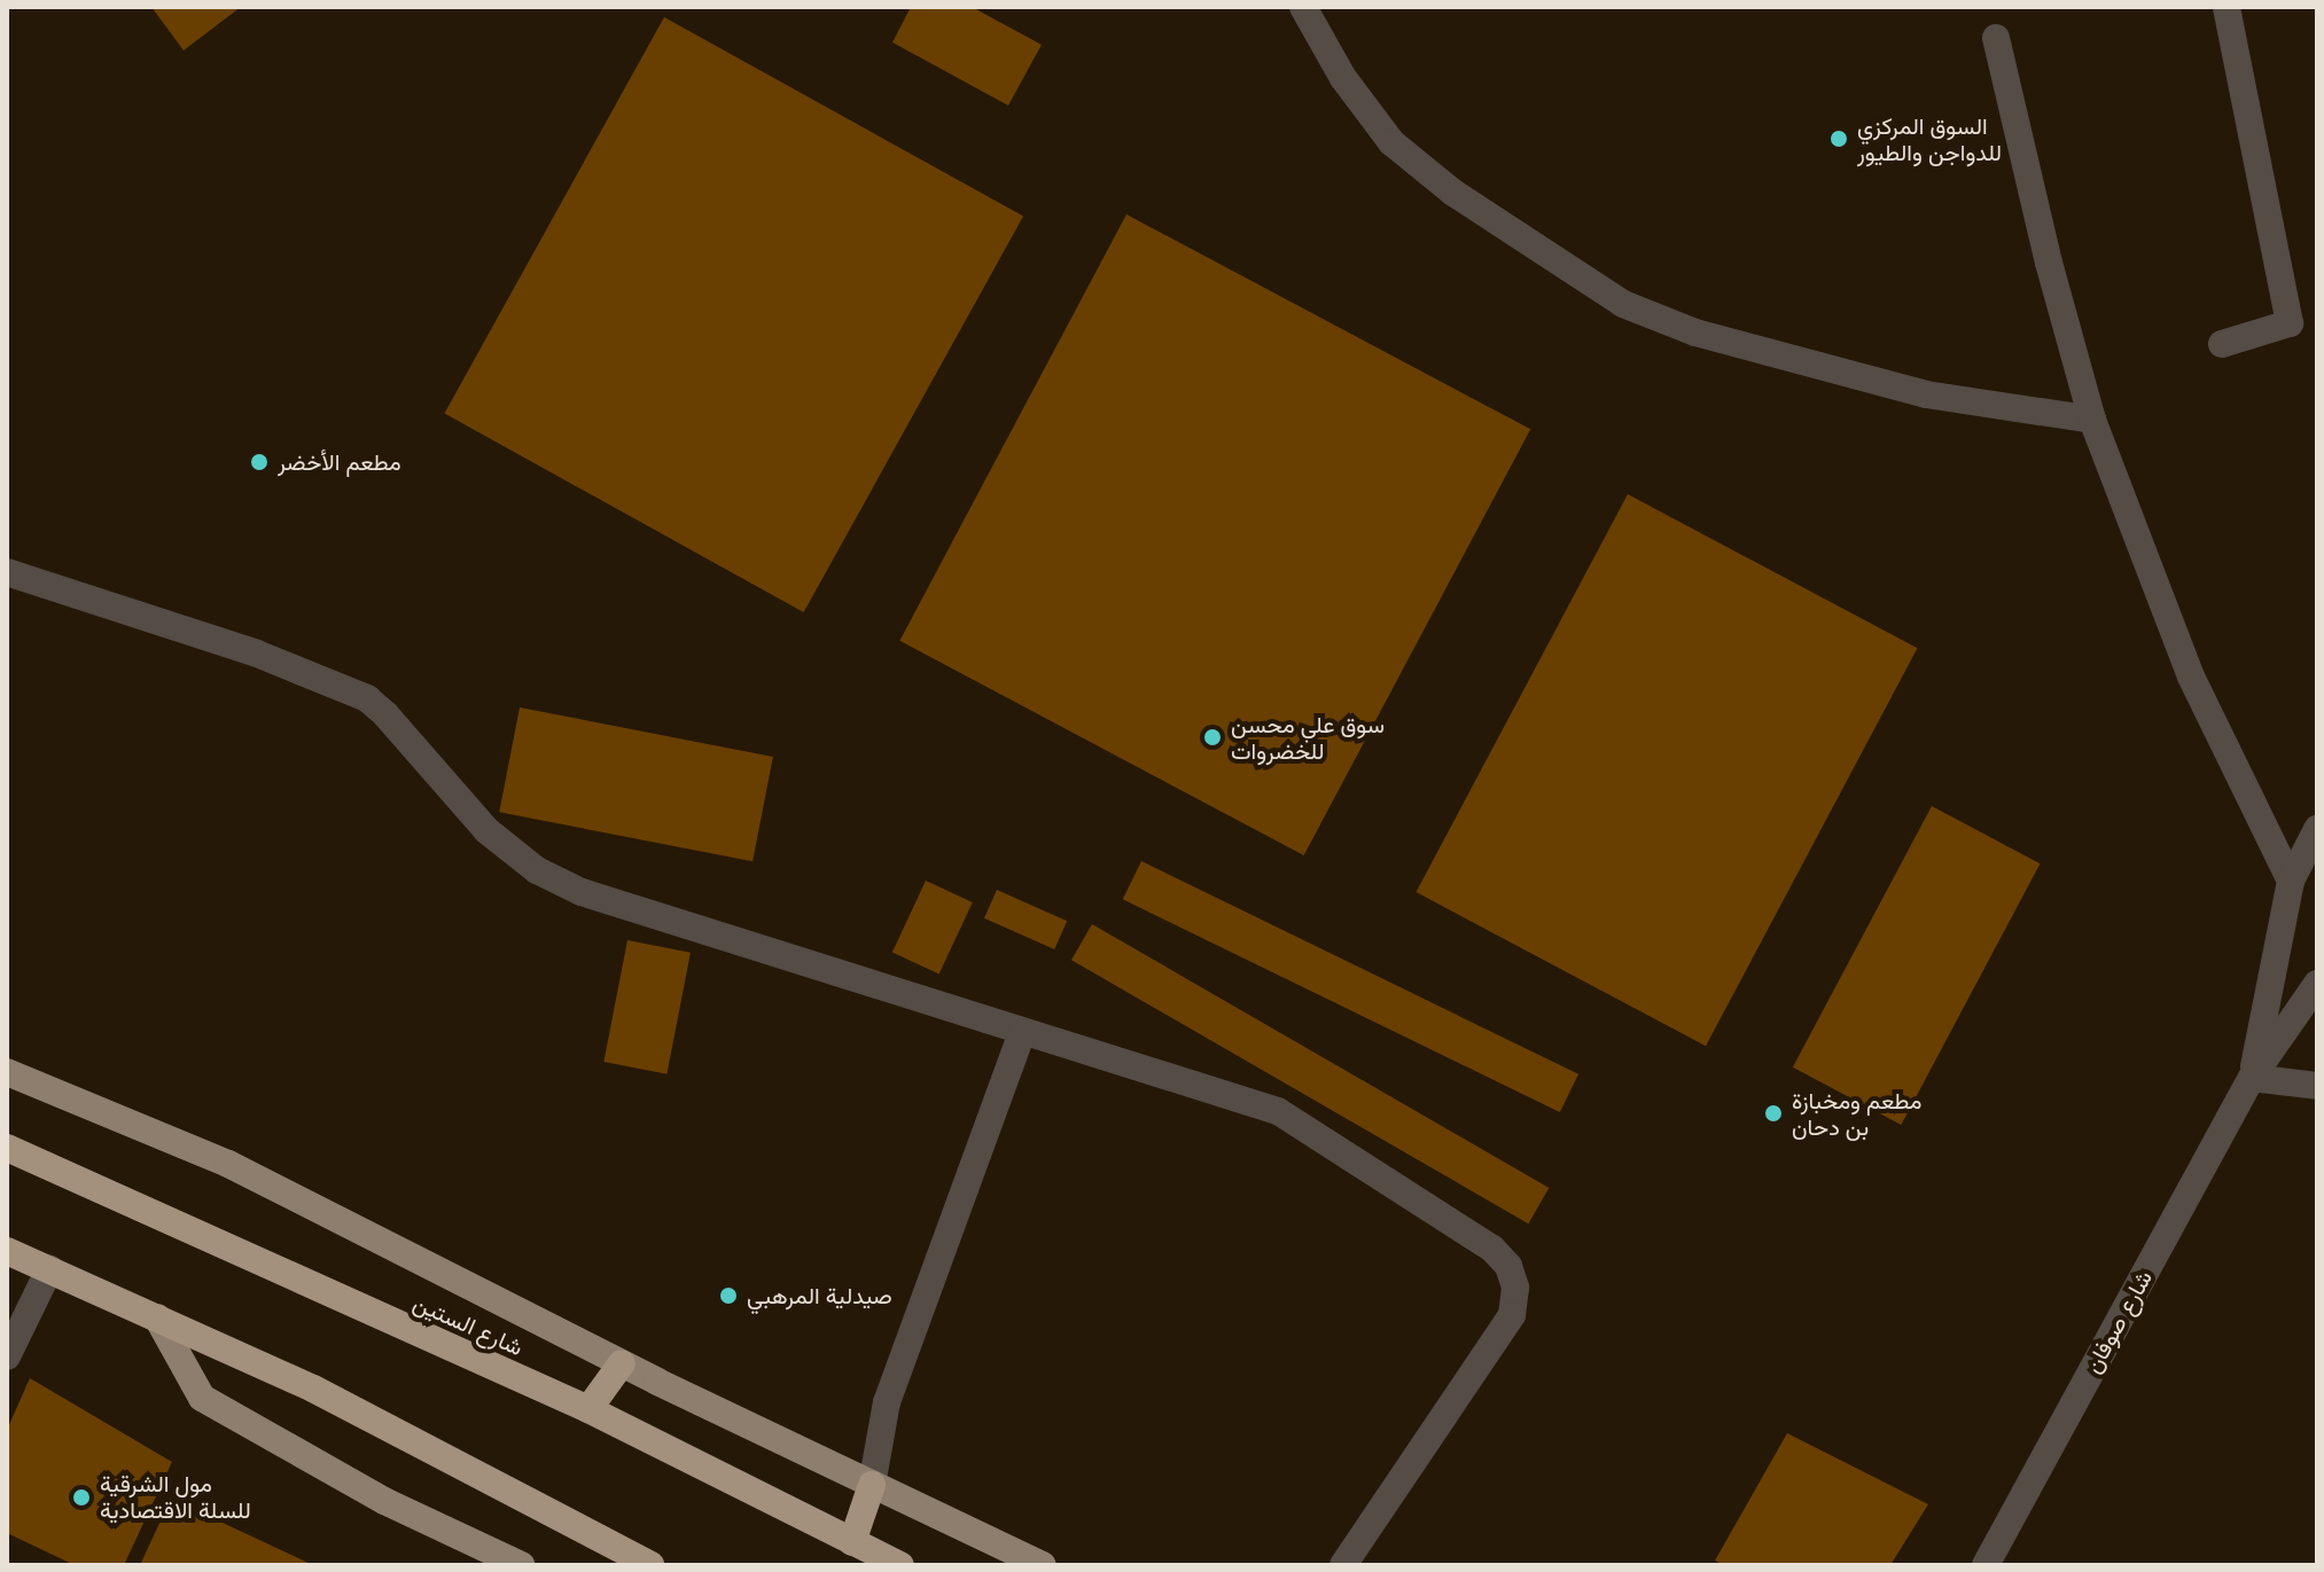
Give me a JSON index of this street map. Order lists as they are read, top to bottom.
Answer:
{
  "streets": {
    "highway": ["شارع الستين"],
    "street": ["شارع صوفان"]
  },
  "places": [
    "السوق المركزي للدواجن والطيور",
    "مطعم الأخضر",
    "سوق علي محسن للخضروات",
    "مطعم ومخبازة بن دحان",
    "صيدلية المرهبي",
    "مول الشرقية للسلة الاقتصادية"
  ]
}
